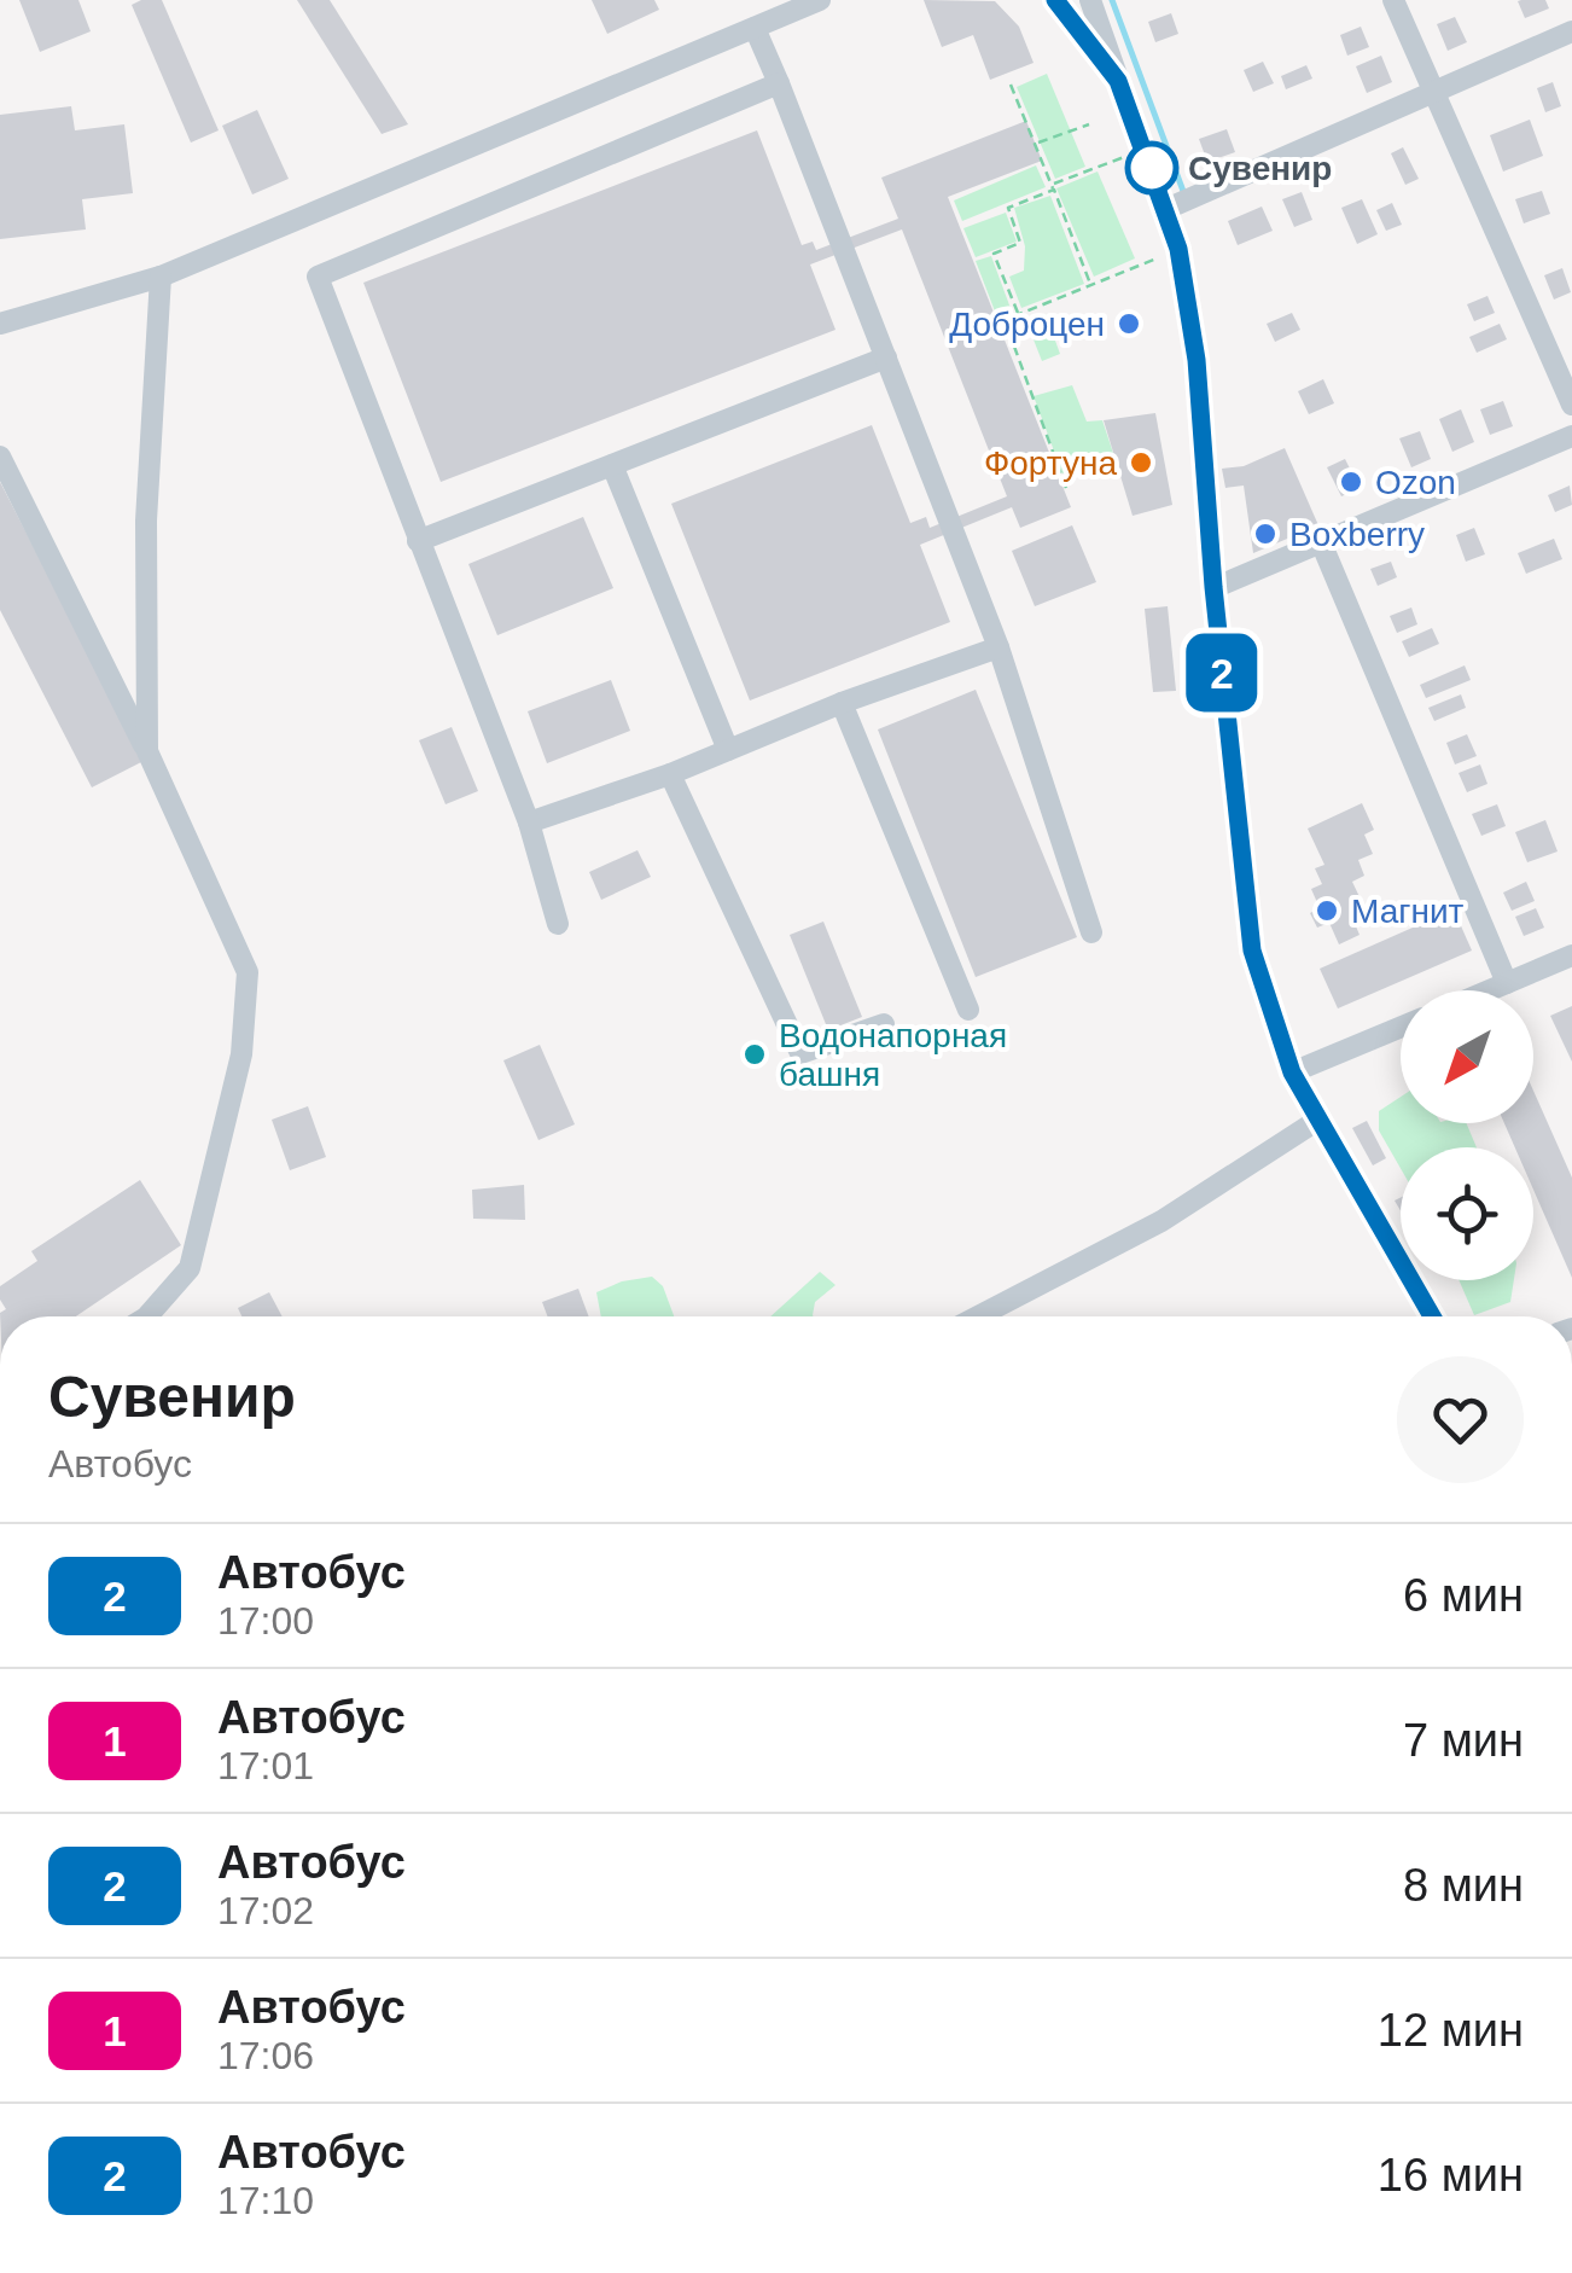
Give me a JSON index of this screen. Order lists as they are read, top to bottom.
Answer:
{
  "places": [
    "Сувенир",
    "Доброцен",
    "Фортуна",
    "Ozon",
    "Boxberry",
    "Магнит",
    "Водонапорная башня"
  ],
  "lines": ["bus line 2"],
  "north": "bottom left",
  "page": {
    "on_map": "2",
    "heading": ["Сувенир", "Автобус"],
    "list": [
      {
        "mark": "2",
        "name": "Автобус",
        "note": "17:00",
        "value": "6 мин"
      },
      {
        "mark": "1",
        "name": "Автобус",
        "note": "17:01",
        "value": "7 мин"
      },
      {
        "mark": "2",
        "name": "Автобус",
        "note": "17:02",
        "value": "8 мин"
      },
      {
        "mark": "1",
        "name": "Автобус",
        "note": "17:06",
        "value": "12 мин"
      },
      {
        "mark": "2",
        "name": "Автобус",
        "note": "17:10",
        "value": "16 мин"
      }
    ]
  }
}
